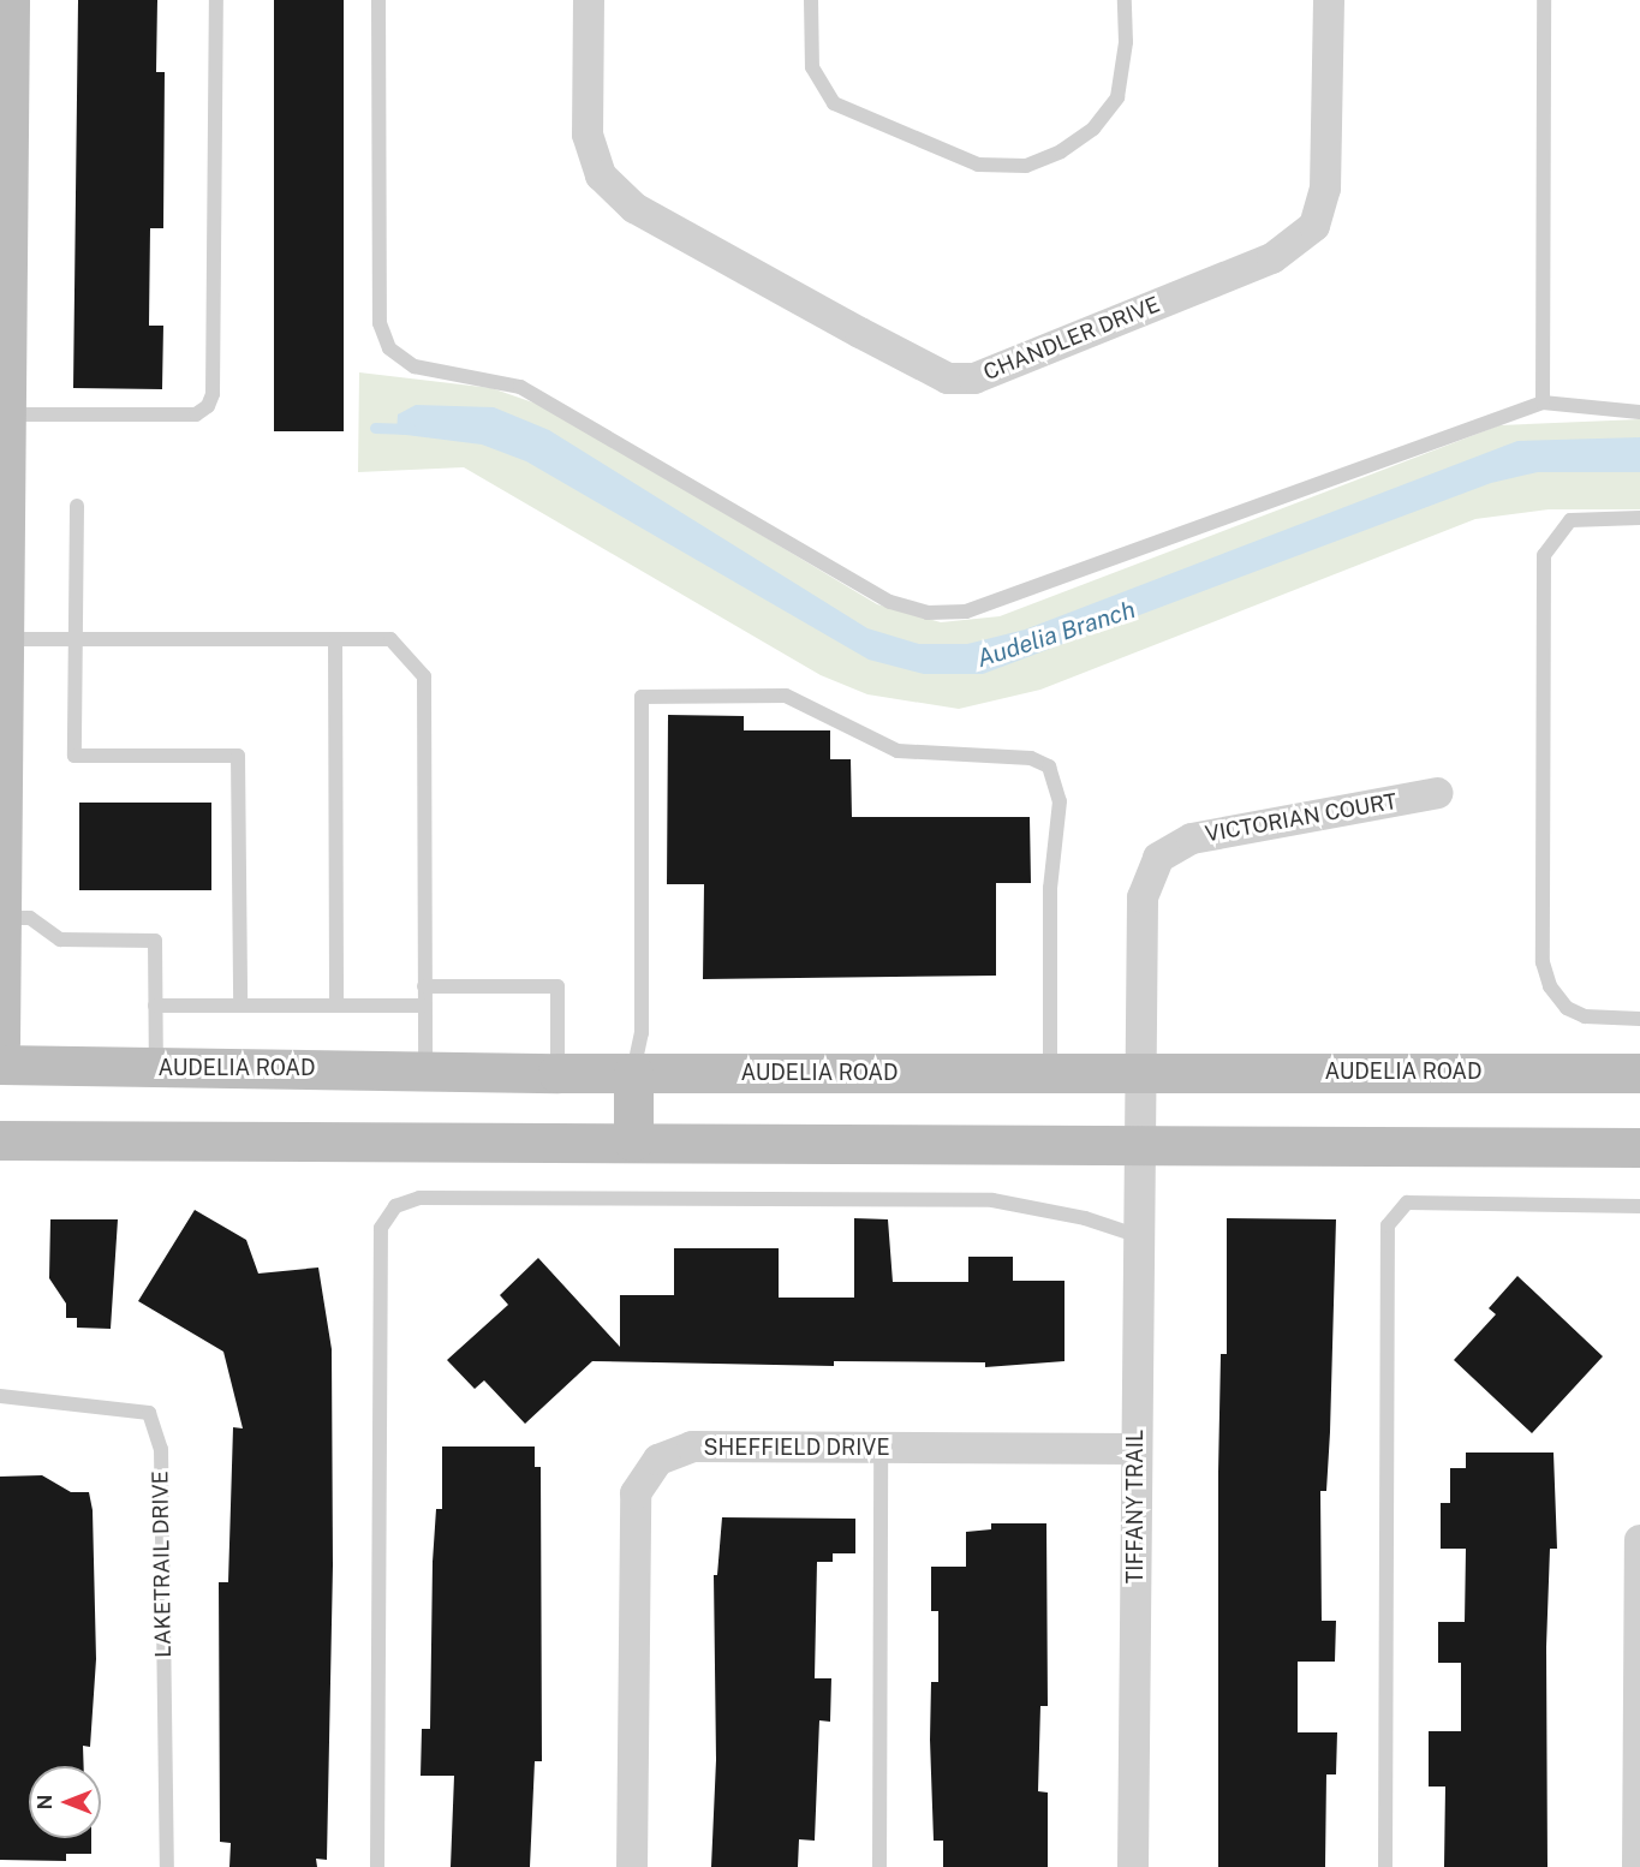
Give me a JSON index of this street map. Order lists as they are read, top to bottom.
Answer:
{
  "streets": {
    "main road": ["AUDELIA ROAD"],
    "street": [
      "CHANDLER DRIVE",
      "VICTORIAN COURT",
      "SHEFFIELD DRIVE",
      "TIFFANY TRAIL"
    ],
    "lane": ["LAKETRAIL DRIVE"]
  },
  "crossings": [
    ["VICTORIAN COURT", "AUDELIA ROAD"],
    ["VICTORIAN COURT", "TIFFANY TRAIL"],
    ["SHEFFIELD DRIVE", "TIFFANY TRAIL"]
  ],
  "water": ["Audelia Branch"],
  "north": "left"
}
